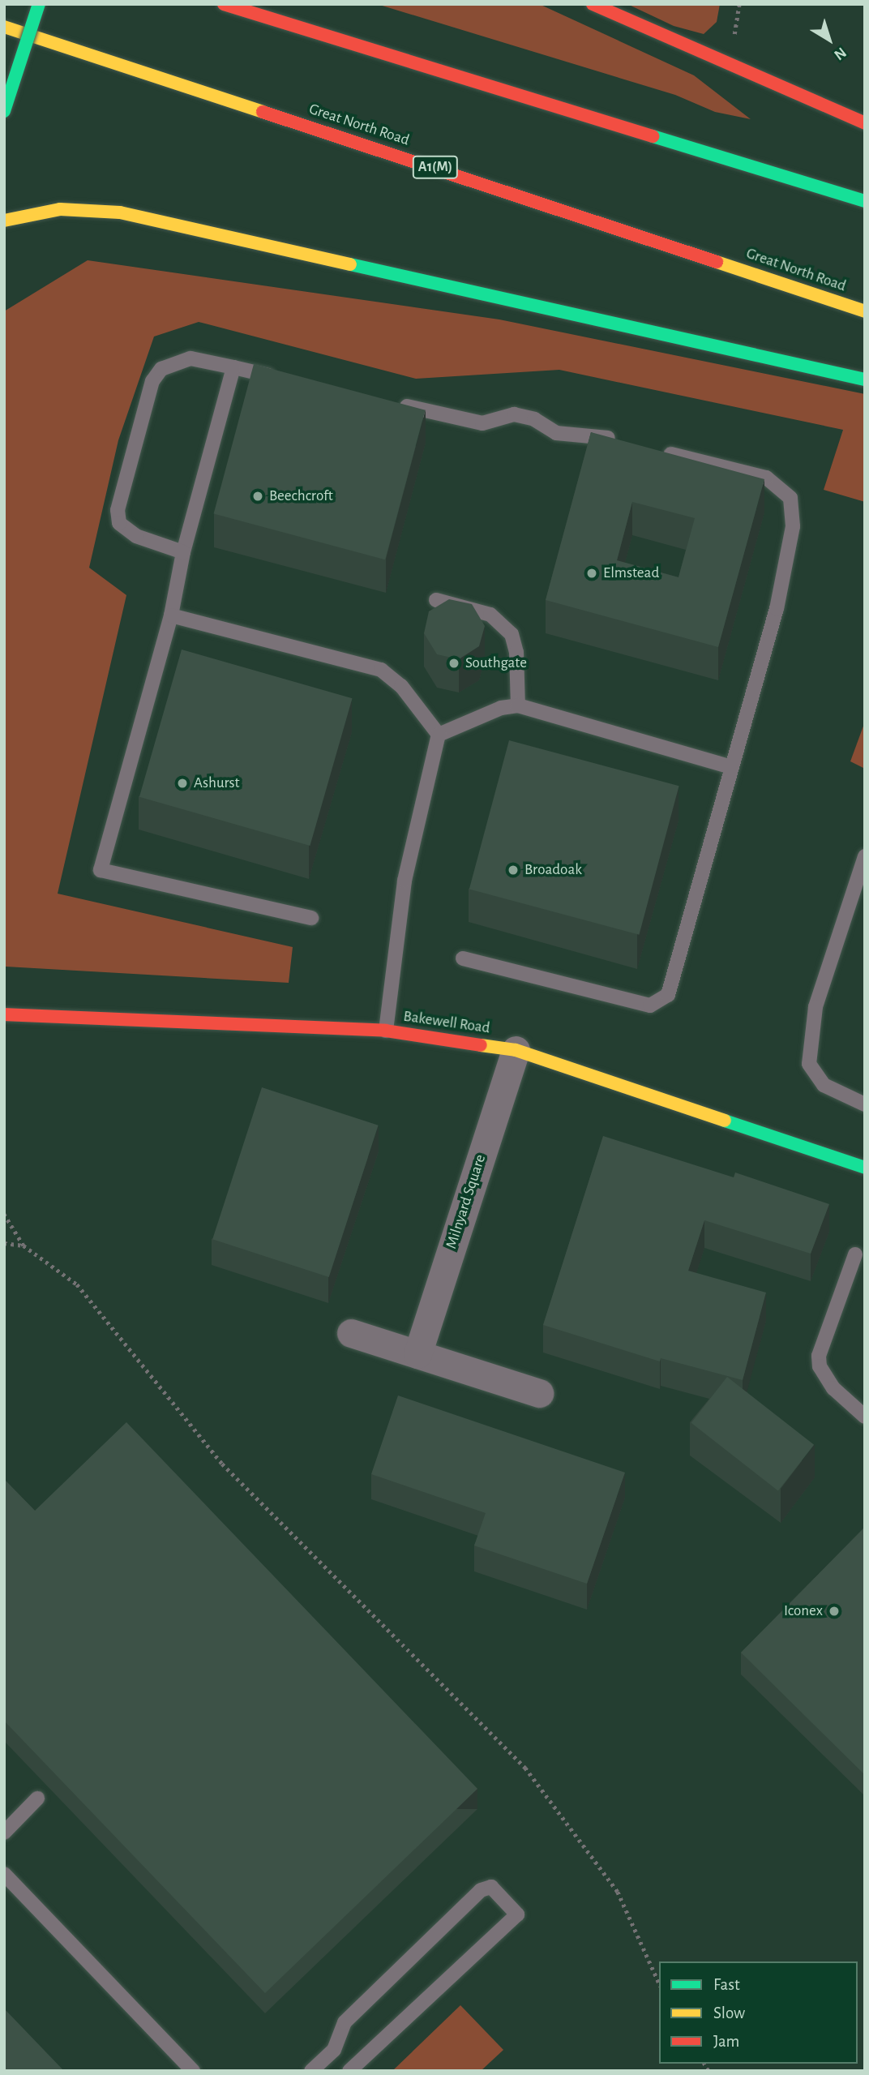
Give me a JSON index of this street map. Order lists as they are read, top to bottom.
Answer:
{
  "streets": {
    "main road": ["Great North Road", "A1(M)", "Bakewell Road"],
    "street": ["Milnyard Square"]
  },
  "crossings": [
    ["Bakewell Road", "Milnyard Square"]
  ],
  "places": [
    "Beechcroft",
    "Elmstead",
    "Southgate",
    "Ashurst",
    "Broadoak",
    "Iconex"
  ],
  "legend": ["Fast", "Slow", "Jam"],
  "north": "bottom right"
}
